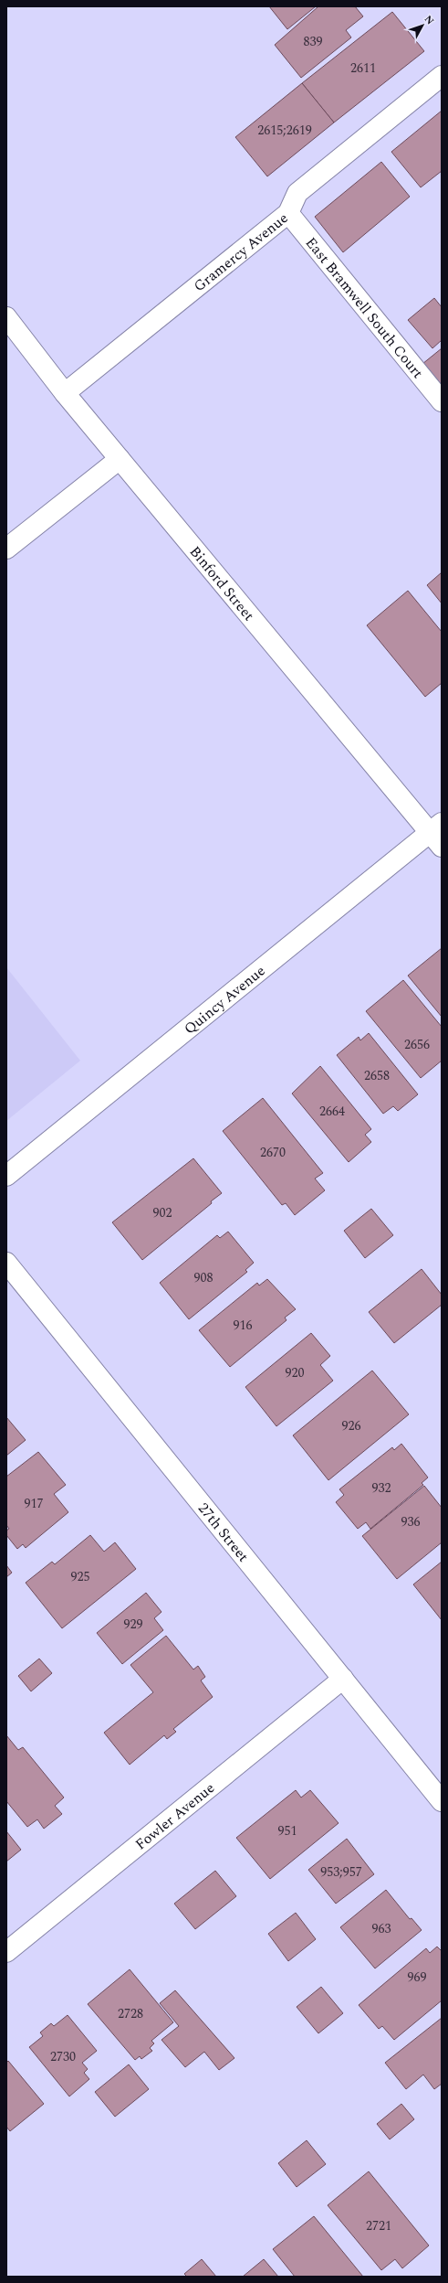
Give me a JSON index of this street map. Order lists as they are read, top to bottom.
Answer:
{
  "streets": {
    "street": [
      "Gramercy Avenue",
      "East Bramwell South Court",
      "Binford Street",
      "Quincy Avenue",
      "27th Street",
      "Fowler Avenue"
    ]
  },
  "crossings": [
    ["Gramercy Avenue", "East Bramwell South Court"],
    ["Gramercy Avenue", "Binford Street"],
    ["Binford Street", "Quincy Avenue"],
    ["27th Street", "Fowler Avenue"]
  ],
  "house_numbers": [
    "839",
    "2611",
    "2615;2619",
    "2656",
    "2658",
    "2664",
    "2670",
    "902",
    "908",
    "916",
    "920",
    "926",
    "932",
    "917",
    "936",
    "925",
    "929",
    "951",
    "953;957",
    "963",
    "969",
    "2728",
    "2730",
    "2721"
  ],
  "north": "top right"
}
